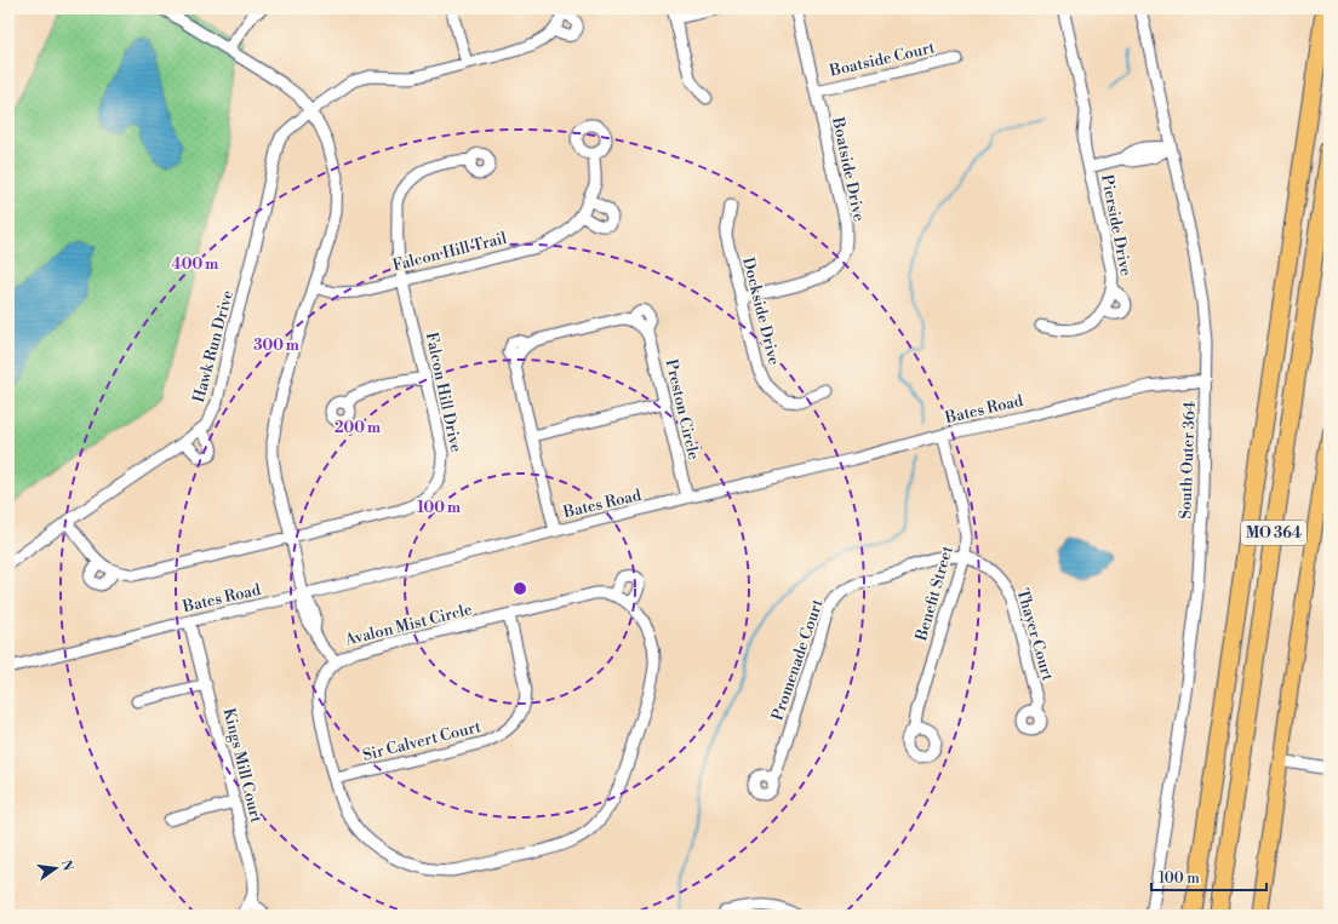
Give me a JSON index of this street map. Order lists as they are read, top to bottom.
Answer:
{
  "streets": {
    "highway": ["MO 364"],
    "street": [
      "Boatside Court",
      "Boatside Drive",
      "Pierside Drive",
      "Falcon Hill Trail",
      "Dockside Drive",
      "Hawk Run Drive",
      "Falcon Hill Drive",
      "Preston Circle",
      "Bates Road",
      "South Outer 364",
      "Benefit Street",
      "Avalon Mist Circle",
      "Thayer Court",
      "Promenade Court",
      "Sir Calvert Court",
      "Kings Mill Court"
    ]
  },
  "crossings": [
    ["Boatside Court", "Boatside Drive"],
    ["Boatside Drive", "Dockside Drive"],
    ["Pierside Drive", "South Outer 364"],
    ["Falcon Hill Trail", "Falcon Hill Drive"],
    ["Hawk Run Drive", "Falcon Hill Drive"],
    ["Preston Circle", "Bates Road"],
    ["Bates Road", "South Outer 364"],
    ["Bates Road", "Benefit Street"],
    ["Bates Road", "Kings Mill Court"],
    ["Benefit Street", "Thayer Court"],
    ["Benefit Street", "Promenade Court"],
    ["Avalon Mist Circle", "Sir Calvert Court"],
    ["Thayer Court", "Promenade Court"]
  ],
  "scale_bar": "100 m",
  "north": "right",
  "rings": [
    "400 m",
    "300 m",
    "200 m",
    "100 m"
  ]
}
